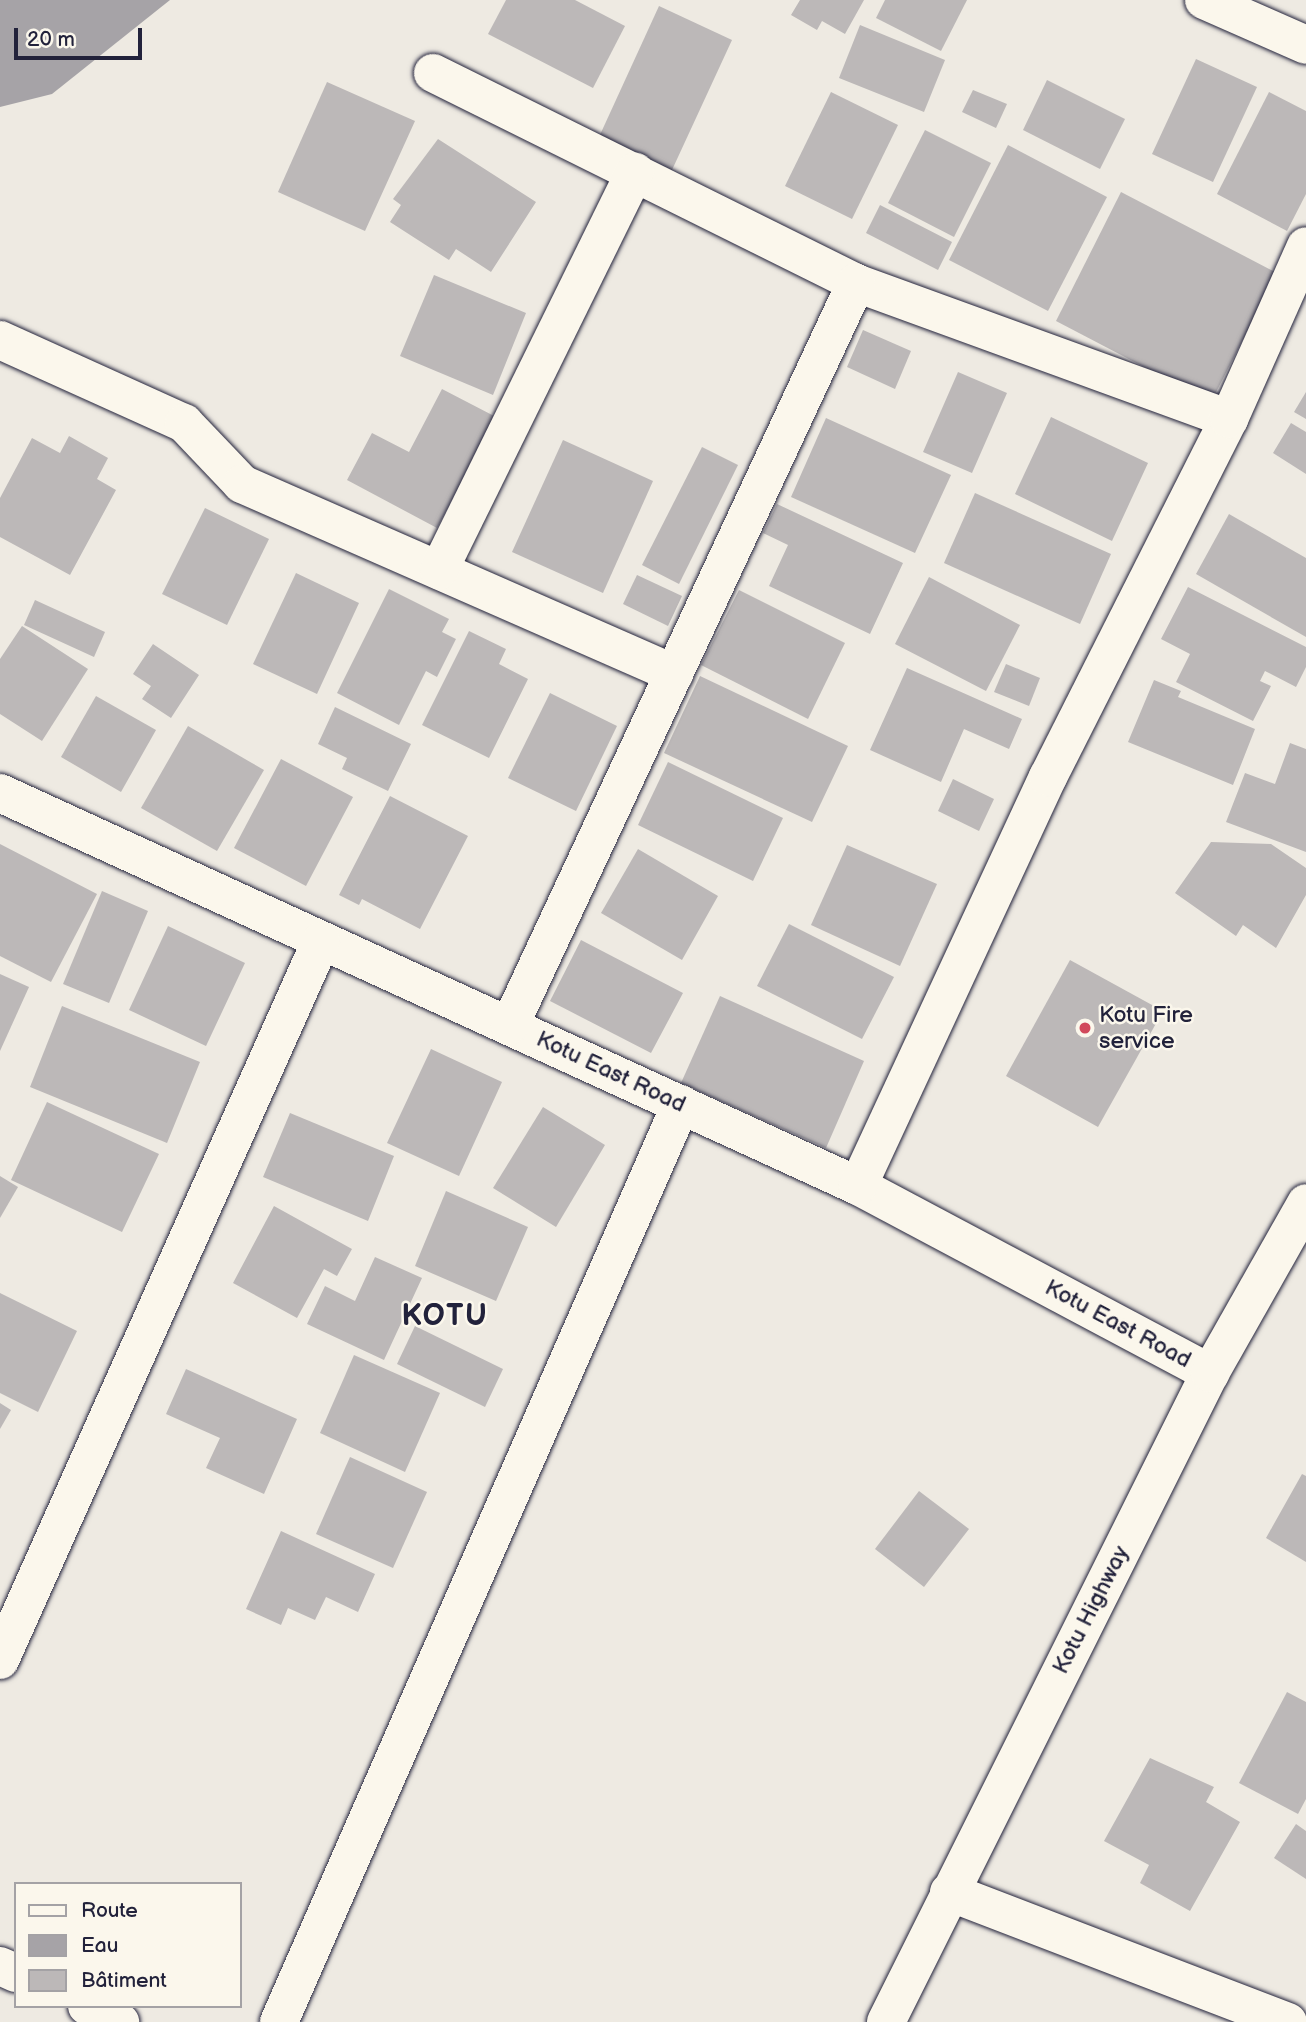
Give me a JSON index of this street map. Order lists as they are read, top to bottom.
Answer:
{
  "streets": {
    "street": ["Kotu East Road", "Kotu Highway"]
  },
  "crossings": [
    ["Kotu East Road", "Kotu Highway"]
  ],
  "districts": ["KOTU"],
  "places": ["Kotu Fire service"],
  "legend": ["Route", "Eau", "Bâtiment"],
  "scale_bar": "20 m"
}
